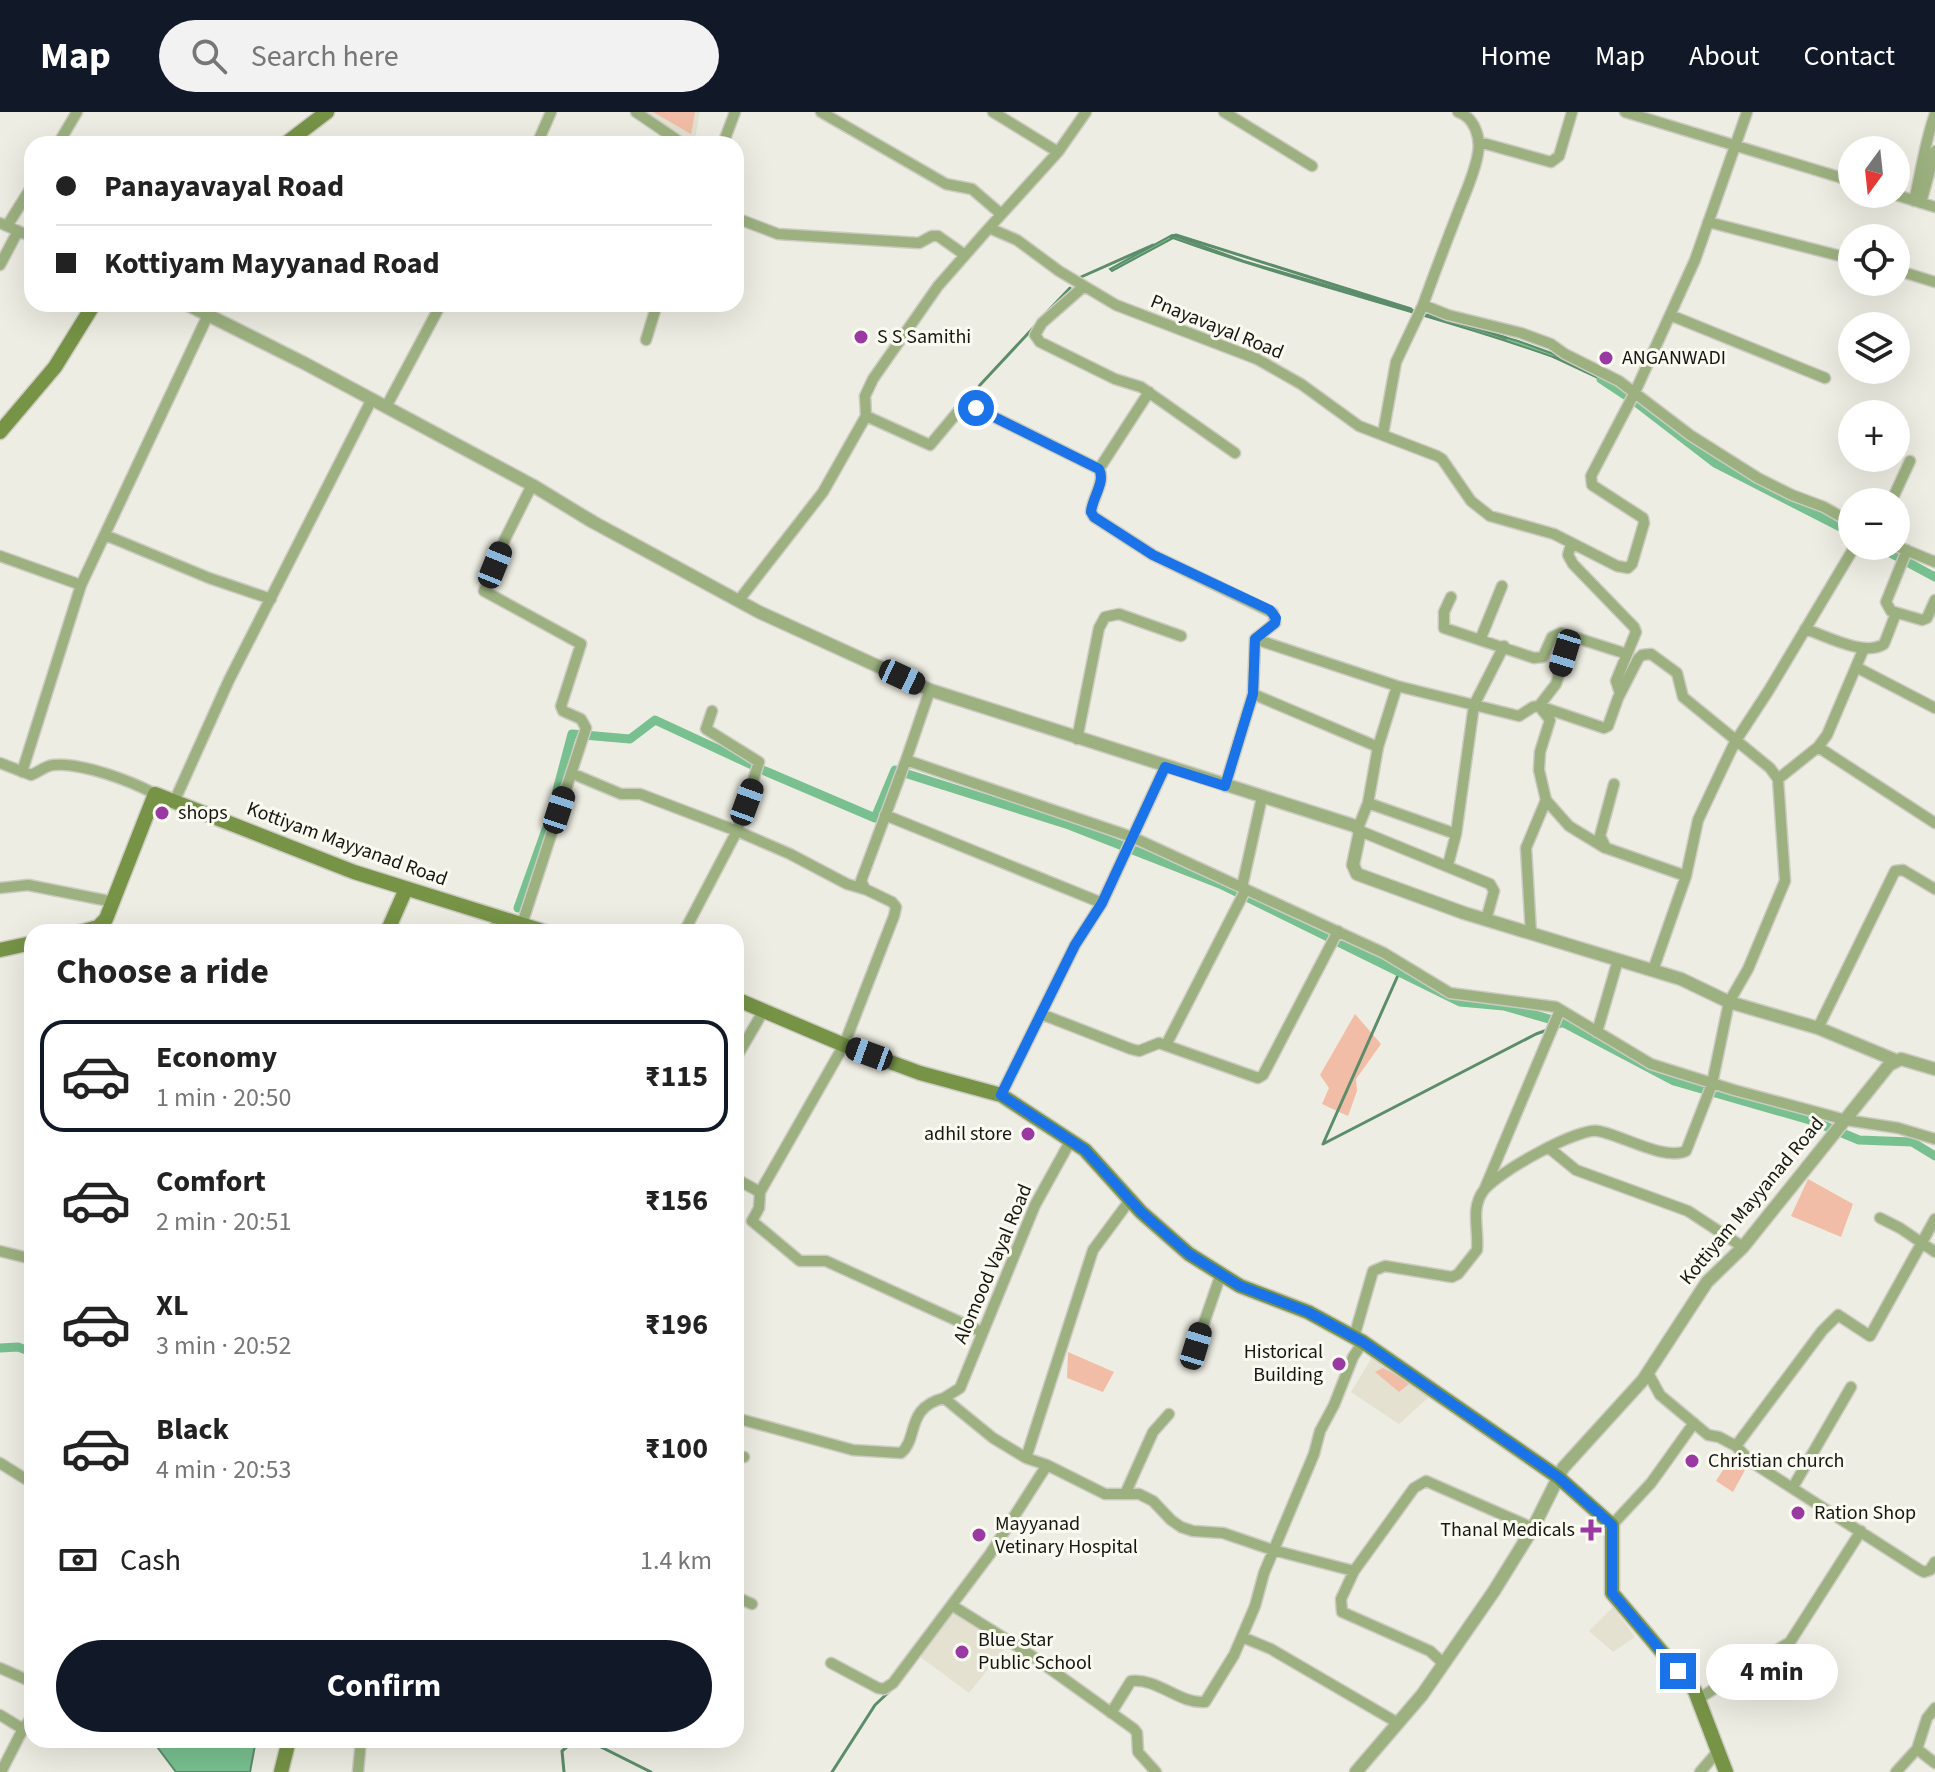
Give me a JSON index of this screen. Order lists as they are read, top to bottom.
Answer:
{
  "streets": {
    "main road": ["Kottiyam Mayyanad Road"],
    "street": ["Pnayavayal Road", "Alomood Vayal Road"]
  },
  "places": {
    "other": [
      "S S Samithi",
      "ANGANWADI",
      "shops",
      "adhil store",
      "Historical Building",
      "Christian church",
      "Ration Shop",
      "Mayyanad Vetinary Hospital",
      "Blue Star Public School"
    ],
    "health": ["Thanal Medicals"]
  },
  "north": "bottom",
  "page": {
    "header": "Map",
    "search": "Search here",
    "nav": [
      "Home",
      "Map",
      "About",
      "Contact"
    ],
    "map_buttons": ["+", "−"],
    "banner": ["Panayavayal Road", "Kottiyam Mayyanad Road"],
    "heading": "Choose a ride",
    "list": [
      {
        "name": "Economy",
        "note": "1 min · 20:50",
        "value": "₹115"
      },
      {
        "name": "Comfort",
        "note": "2 min · 20:51",
        "value": "₹156"
      },
      {
        "name": "XL",
        "note": "3 min · 20:52",
        "value": "₹196"
      },
      {
        "name": "Black",
        "note": "4 min · 20:53",
        "value": "₹100"
      }
    ],
    "pay": ["Cash", "1.4 km"],
    "buttons": "Confirm",
    "bubble": "4 min"
  }
}
